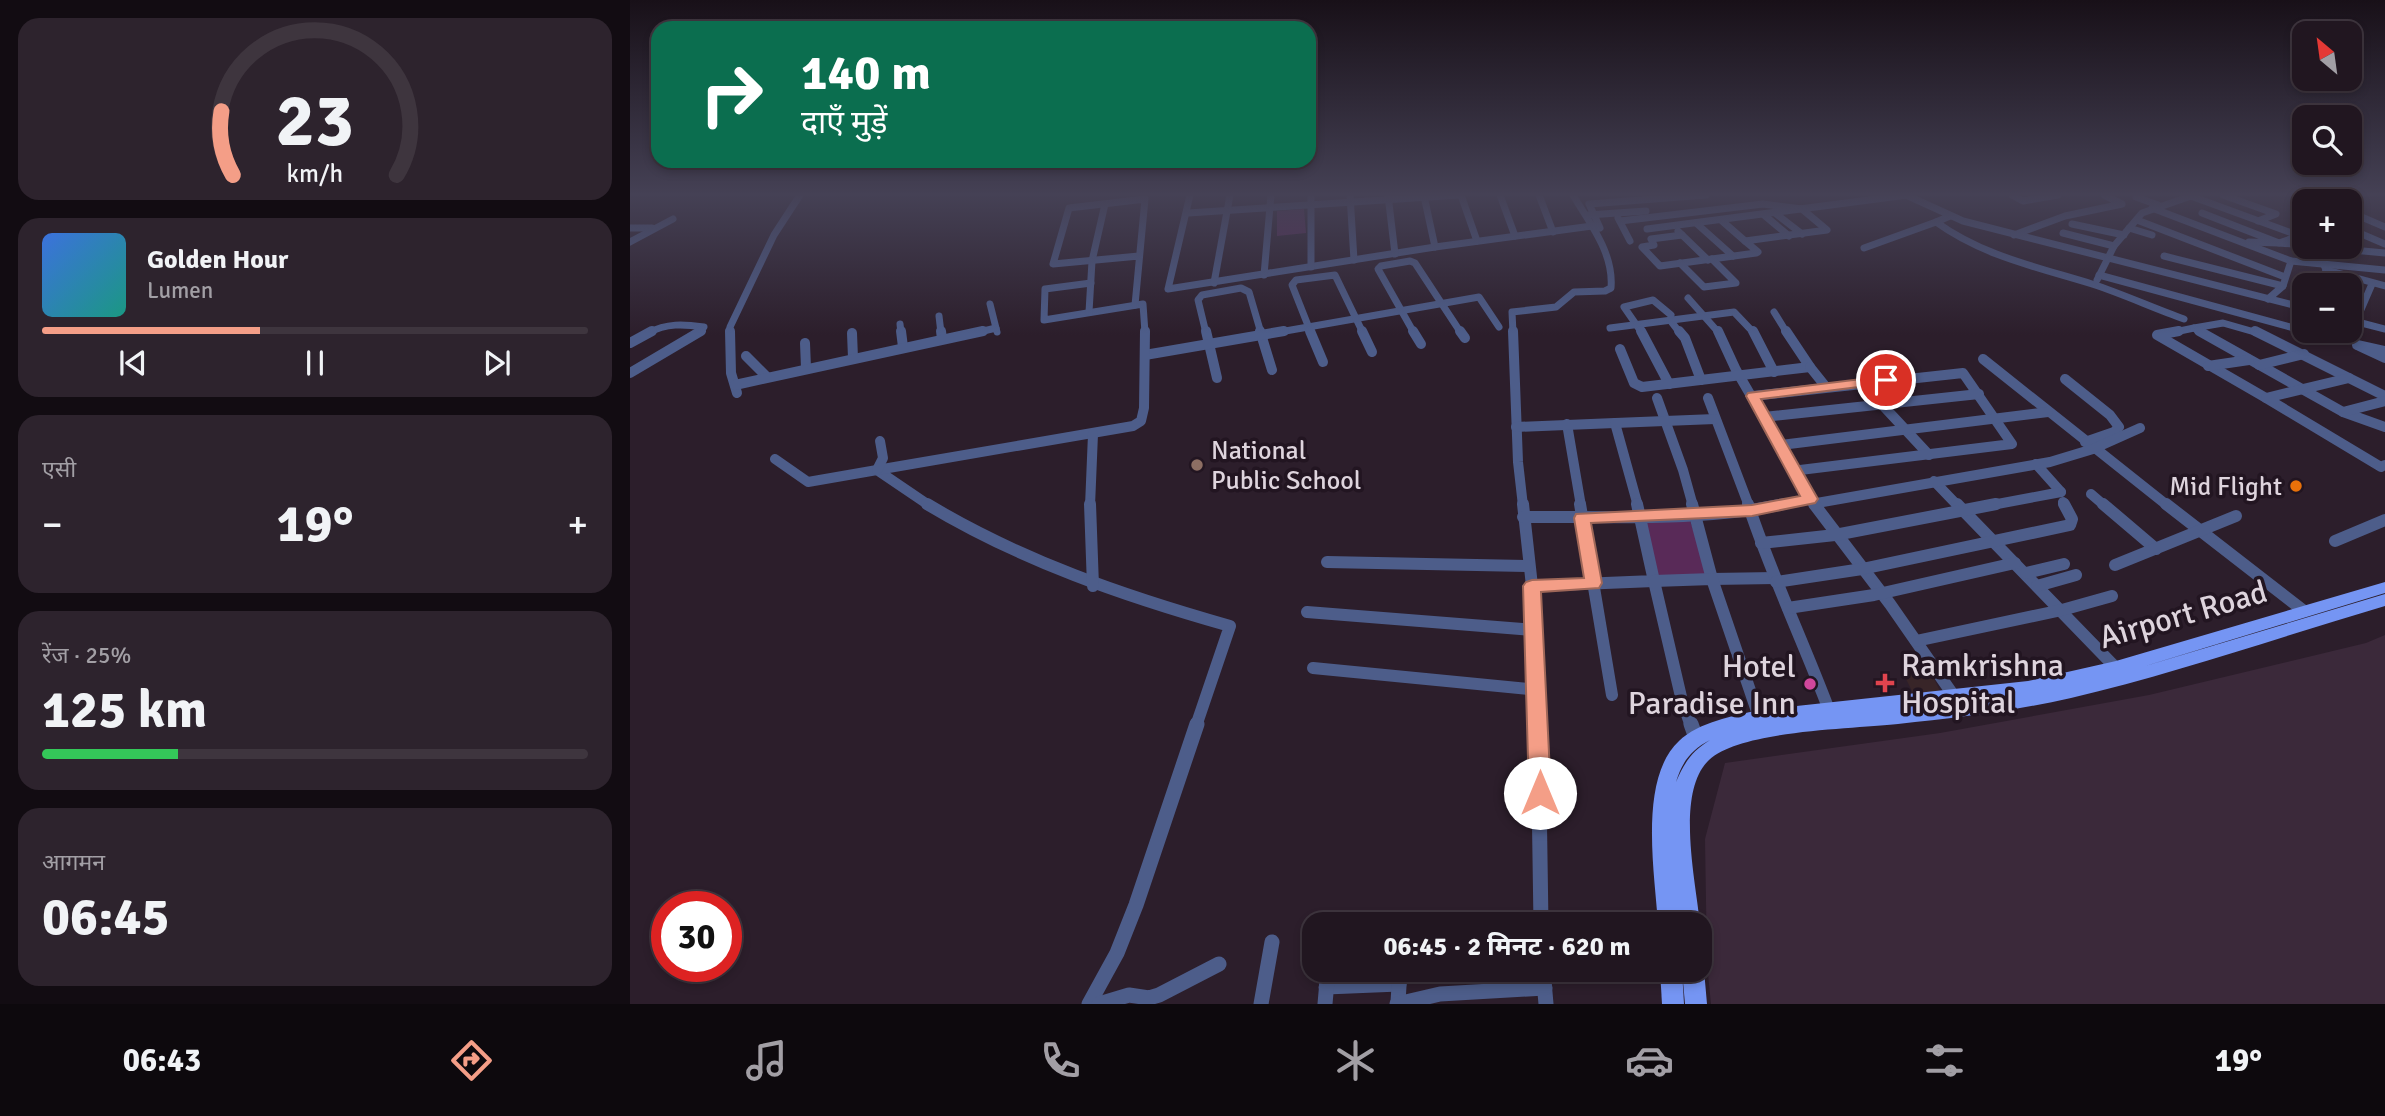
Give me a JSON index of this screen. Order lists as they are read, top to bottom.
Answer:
{
  "streets": {
    "main road": ["Airport Road"]
  },
  "places": {
    "other": ["National Public School", "Mid Flight", "Hotel Paradise Inn"],
    "health": ["Ramkrishna Hospital"]
  },
  "north": "top left",
  "page": {
    "map_buttons": ["+", "−"],
    "turn": ["140 m", "दाएँ मुड़ें"],
    "song": ["Golden Hour", "Lumen"],
    "tile": [
      "एसी",
      ["रेंज · 25%", "125 km"],
      ["आगमन", "06:45"]
    ],
    "heat": ["−", "19°", "+"],
    "limit": "30",
    "trip": "06:45 · 2 मिनट · 620 m",
    "tabs": ["06:43", "19°"],
    "gauge": ["23", "km/h"]
  }
}
